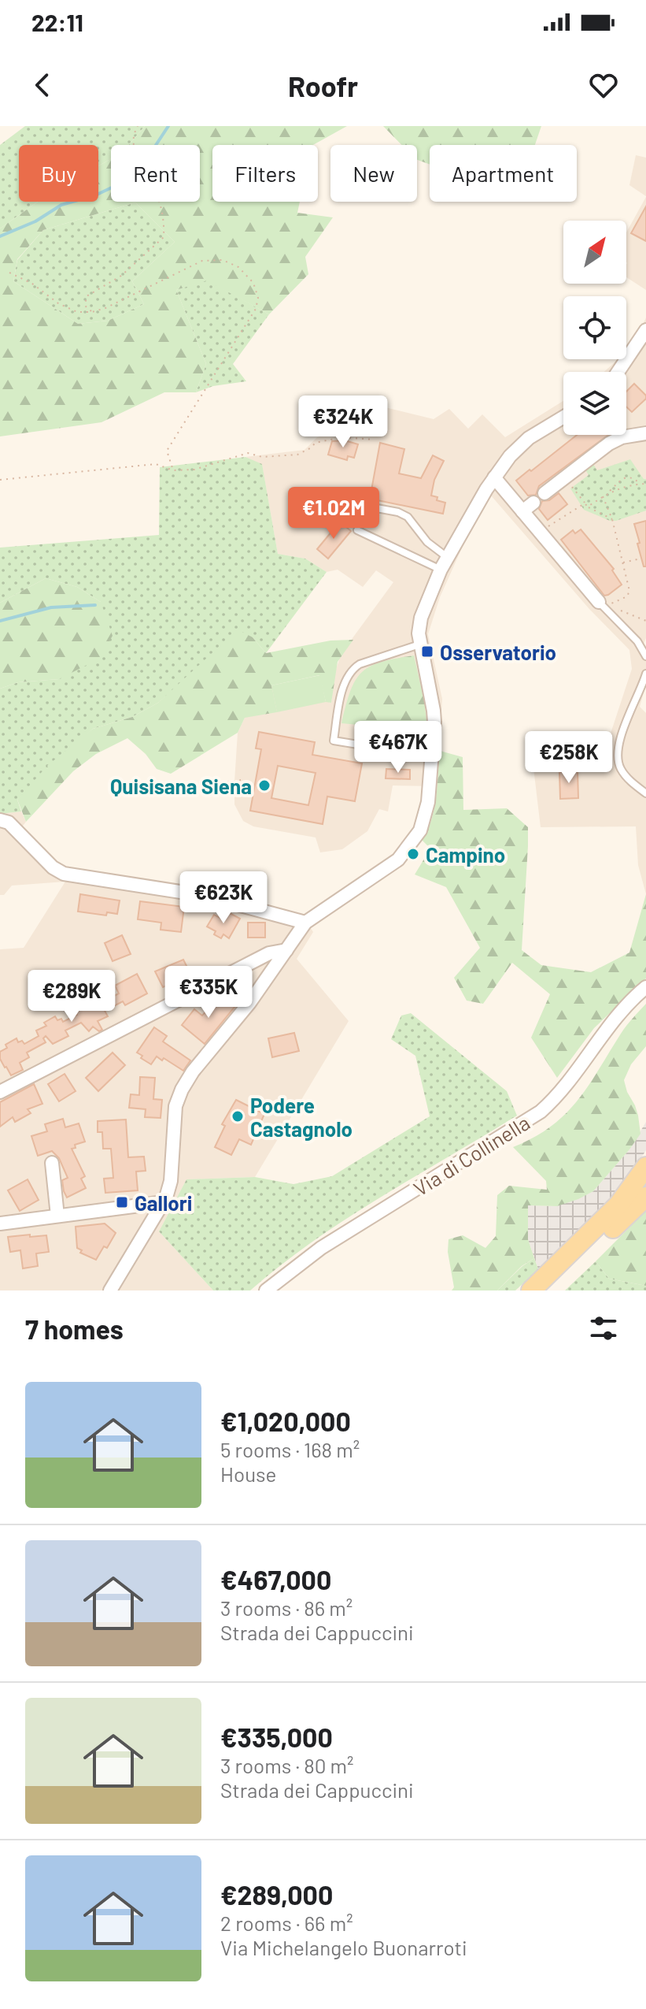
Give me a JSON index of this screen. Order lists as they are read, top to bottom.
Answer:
{
  "streets": {
    "street": ["Via di Collinella"]
  },
  "places": {
    "transit": ["Osservatorio", "Gallori"],
    "other": ["Quisisana Siena", "Campino", "Podere Castagnolo"]
  },
  "north": "top right",
  "page": {
    "status": "22:11",
    "header": "Roofr",
    "chip": [
      "Buy",
      "Rent",
      "Filters",
      "New",
      "Apartment"
    ],
    "price": [
      "€324K",
      "€1.02M",
      "€467K",
      "€258K",
      "€623K",
      "€335K",
      "€289K"
    ],
    "heading": "7 homes",
    "list": [
      {
        "name": "€1,020,000",
        "note": "5 rooms · 168 m² · House"
      },
      {
        "name": "€467,000",
        "note": "3 rooms · 86 m² · Strada dei Cappuccini"
      },
      {
        "name": "€335,000",
        "note": "3 rooms · 80 m² · Strada dei Cappuccini"
      },
      {
        "name": "€289,000",
        "note": "2 rooms · 66 m² · Via Michelangelo Buonarroti"
      }
    ]
  }
}
